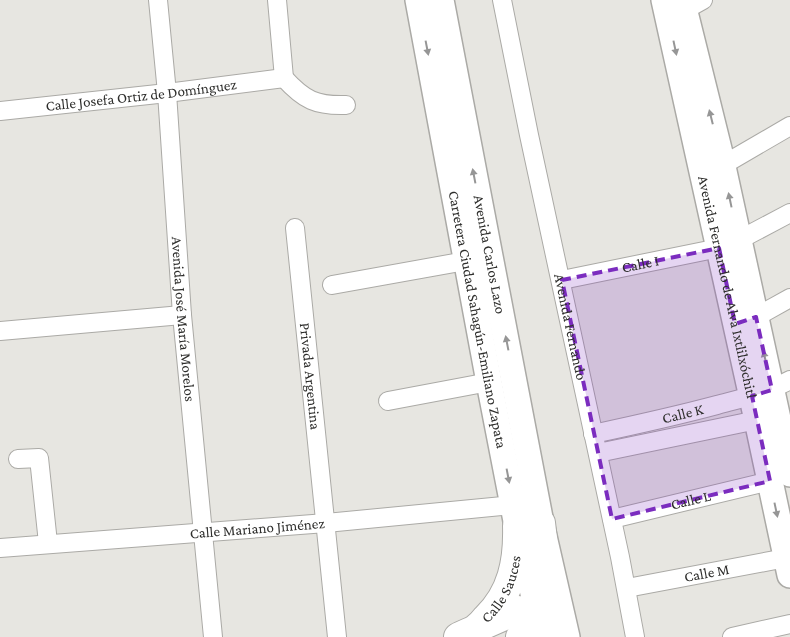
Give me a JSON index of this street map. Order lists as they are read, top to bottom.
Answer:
{
  "streets": {
    "main road": [
      "Avenida Carlos Lazo",
      "Avenida Fernando de Alva Ixtlilxóchitl",
      "Carretera Ciudad Sahagún-Emiliano Zapata",
      "Calle Sauces"
    ],
    "street": [
      "Calle Josefa Ortiz de Domínguez",
      "Calle I",
      "Avenida José María Morelos",
      "Avenida Fernando",
      "Privada Argentina",
      "Calle K",
      "Calle L",
      "Calle Mariano Jiménez",
      "Calle M"
    ]
  },
  "crossings": [
    ["Calle Josefa Ortiz de Domínguez", "Avenida José María Morelos"],
    ["Avenida Carlos Lazo", "Carretera Ciudad Sahagún-Emiliano Zapata"],
    ["Avenida Carlos Lazo", "Calle Mariano Jiménez"],
    ["Avenida Carlos Lazo", "Calle Sauces"],
    ["Calle I", "Avenida Fernando de Alva Ixtlilxóchitl"],
    ["Calle I", "Avenida Fernando"],
    ["Avenida Fernando de Alva Ixtlilxóchitl", "Calle K"],
    ["Avenida Fernando de Alva Ixtlilxóchitl", "Calle L"],
    ["Avenida Fernando de Alva Ixtlilxóchitl", "Calle M"],
    ["Avenida José María Morelos", "Calle Mariano Jiménez"],
    ["Carretera Ciudad Sahagún-Emiliano Zapata", "Calle Mariano Jiménez"],
    ["Carretera Ciudad Sahagún-Emiliano Zapata", "Calle Sauces"],
    ["Avenida Fernando", "Calle K"],
    ["Avenida Fernando", "Calle L"],
    ["Avenida Fernando", "Calle M"],
    ["Privada Argentina", "Calle Mariano Jiménez"],
    ["Calle Mariano Jiménez", "Calle Sauces"]
  ],
  "one_way": ["Avenida Carlos Lazo", "Carretera Ciudad Sahagún-Emiliano Zapata"]
}
